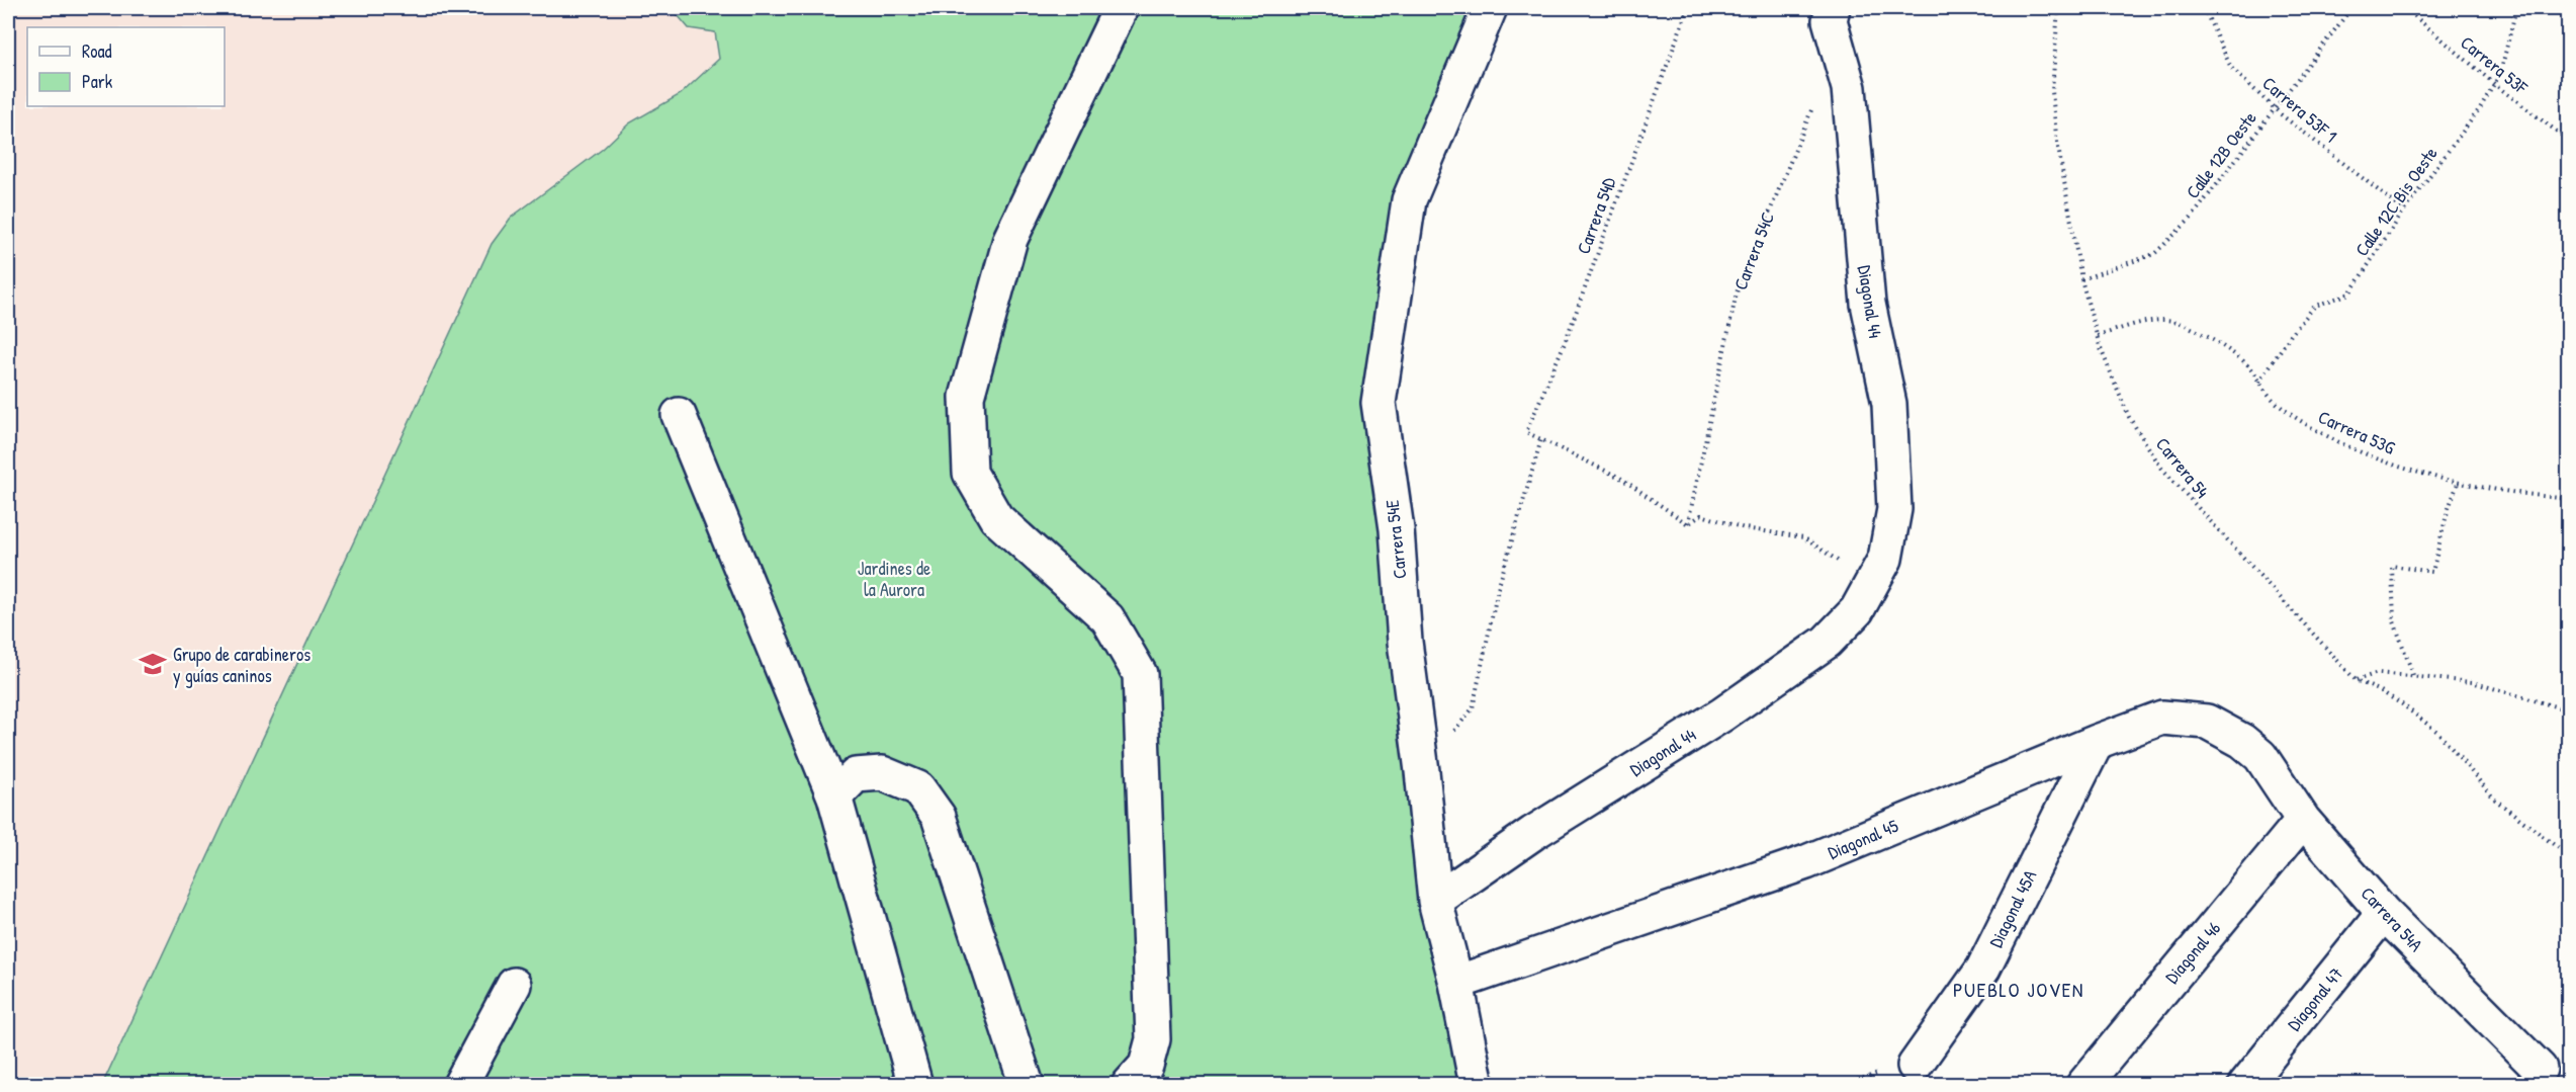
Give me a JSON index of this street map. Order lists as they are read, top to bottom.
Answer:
{
  "streets": {
    "street": [
      "Diagonal 44",
      "Carrera 54E",
      "Diagonal 45",
      "Diagonal 45A",
      "Carrera 54A",
      "Diagonal 46",
      "Diagonal 47"
    ],
    "path": [
      "Carrera 53F",
      "Carrera 53F 1",
      "Calle 12B Oeste",
      "Calle 12C Bis Oeste",
      "Carrera 54D",
      "Carrera 54C",
      "Carrera 53G",
      "Carrera 54"
    ]
  },
  "crossings": [
    ["Carrera 53F", "Calle 12C Bis Oeste"],
    ["Carrera 53F 1", "Calle 12B Oeste"],
    ["Carrera 53F 1", "Calle 12C Bis Oeste"],
    ["Calle 12B Oeste", "Carrera 54"],
    ["Calle 12C Bis Oeste", "Carrera 53G"],
    ["Carrera 54C", "Diagonal 44"],
    ["Diagonal 44", "Carrera 54E"],
    ["Carrera 53G", "Carrera 54"],
    ["Carrera 54E", "Diagonal 45"],
    ["Diagonal 45", "Diagonal 45A"],
    ["Diagonal 45", "Carrera 54A"],
    ["Carrera 54A", "Diagonal 46"],
    ["Carrera 54A", "Diagonal 47"]
  ],
  "districts": ["PUEBLO JOVEN"],
  "parks": ["Jardines de la Aurora"],
  "places": {
    "school or university": ["Grupo de carabineros y guías caninos"]
  },
  "legend": ["Road", "Park"]
}
